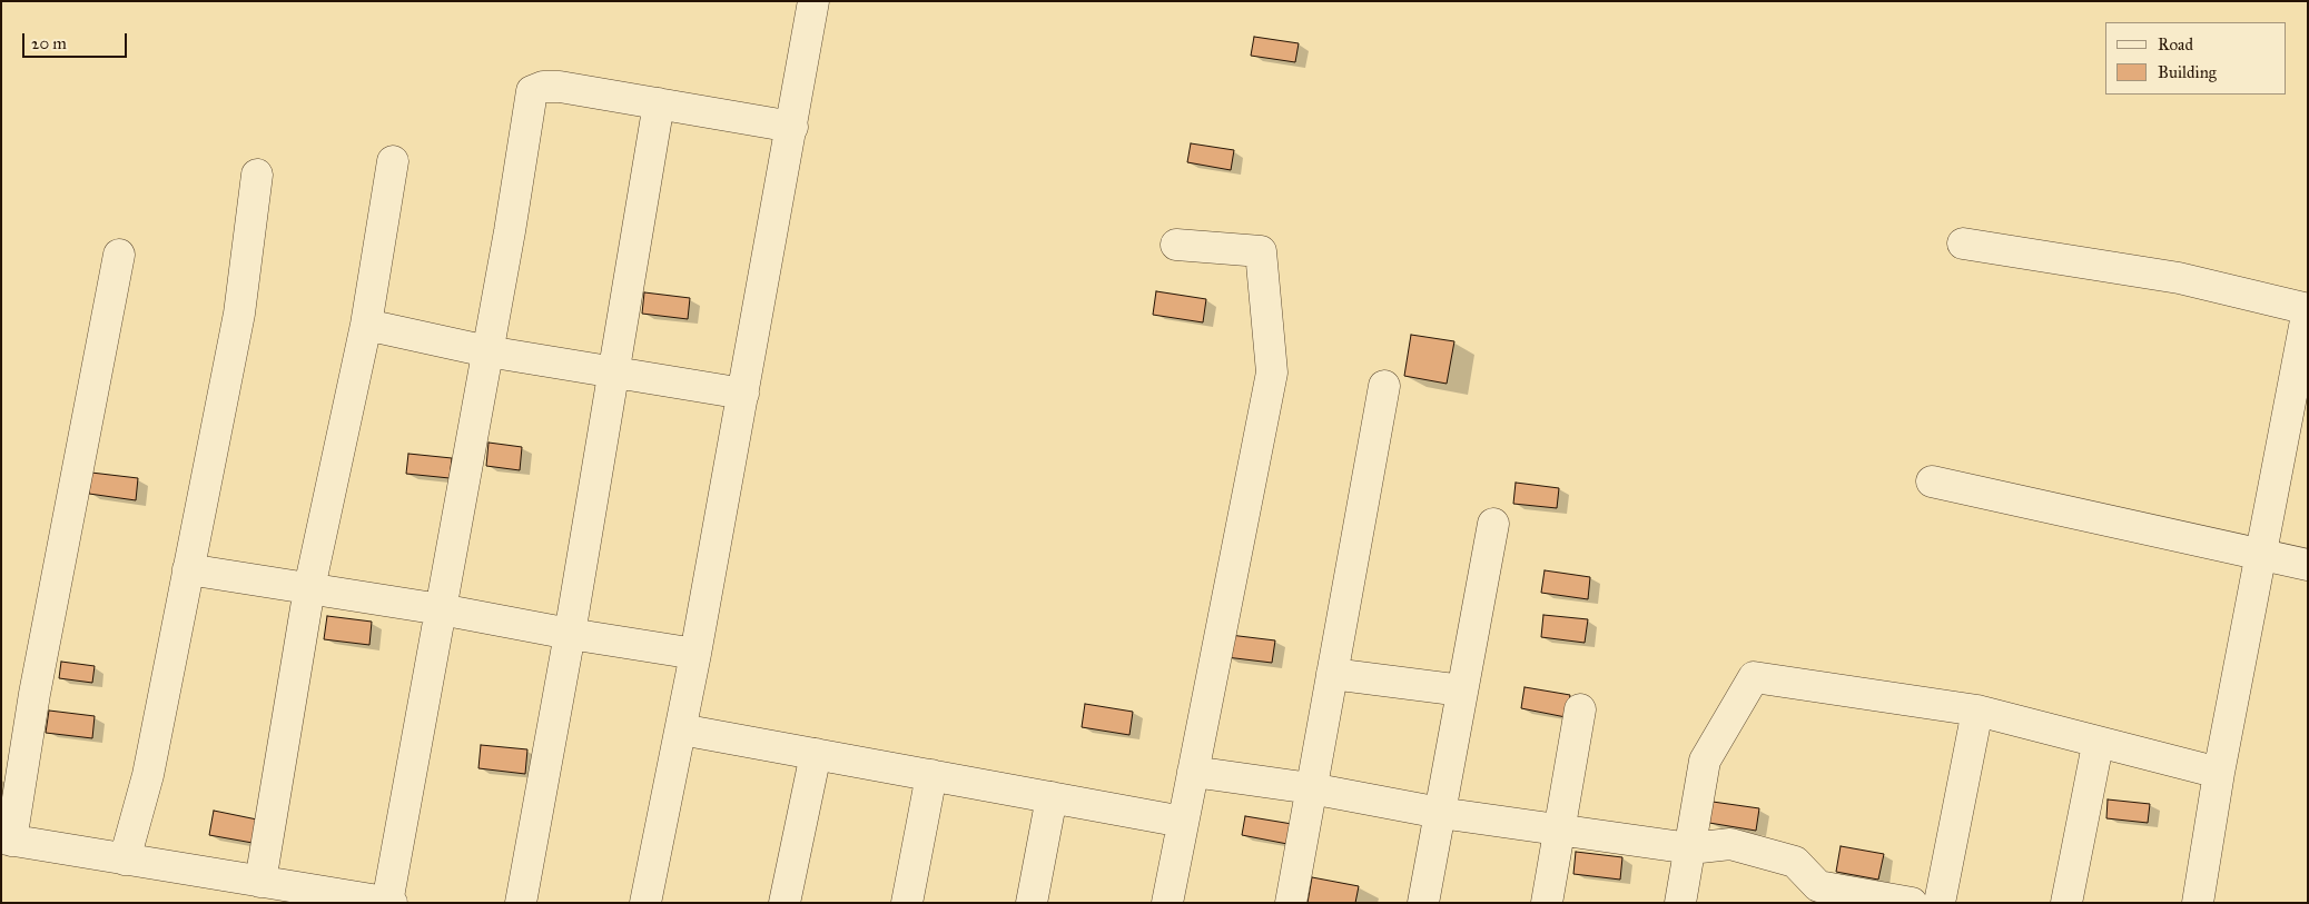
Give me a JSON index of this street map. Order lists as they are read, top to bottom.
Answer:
{
  "legend": ["Road", "Building"],
  "scale_bar": "20 m"
}
